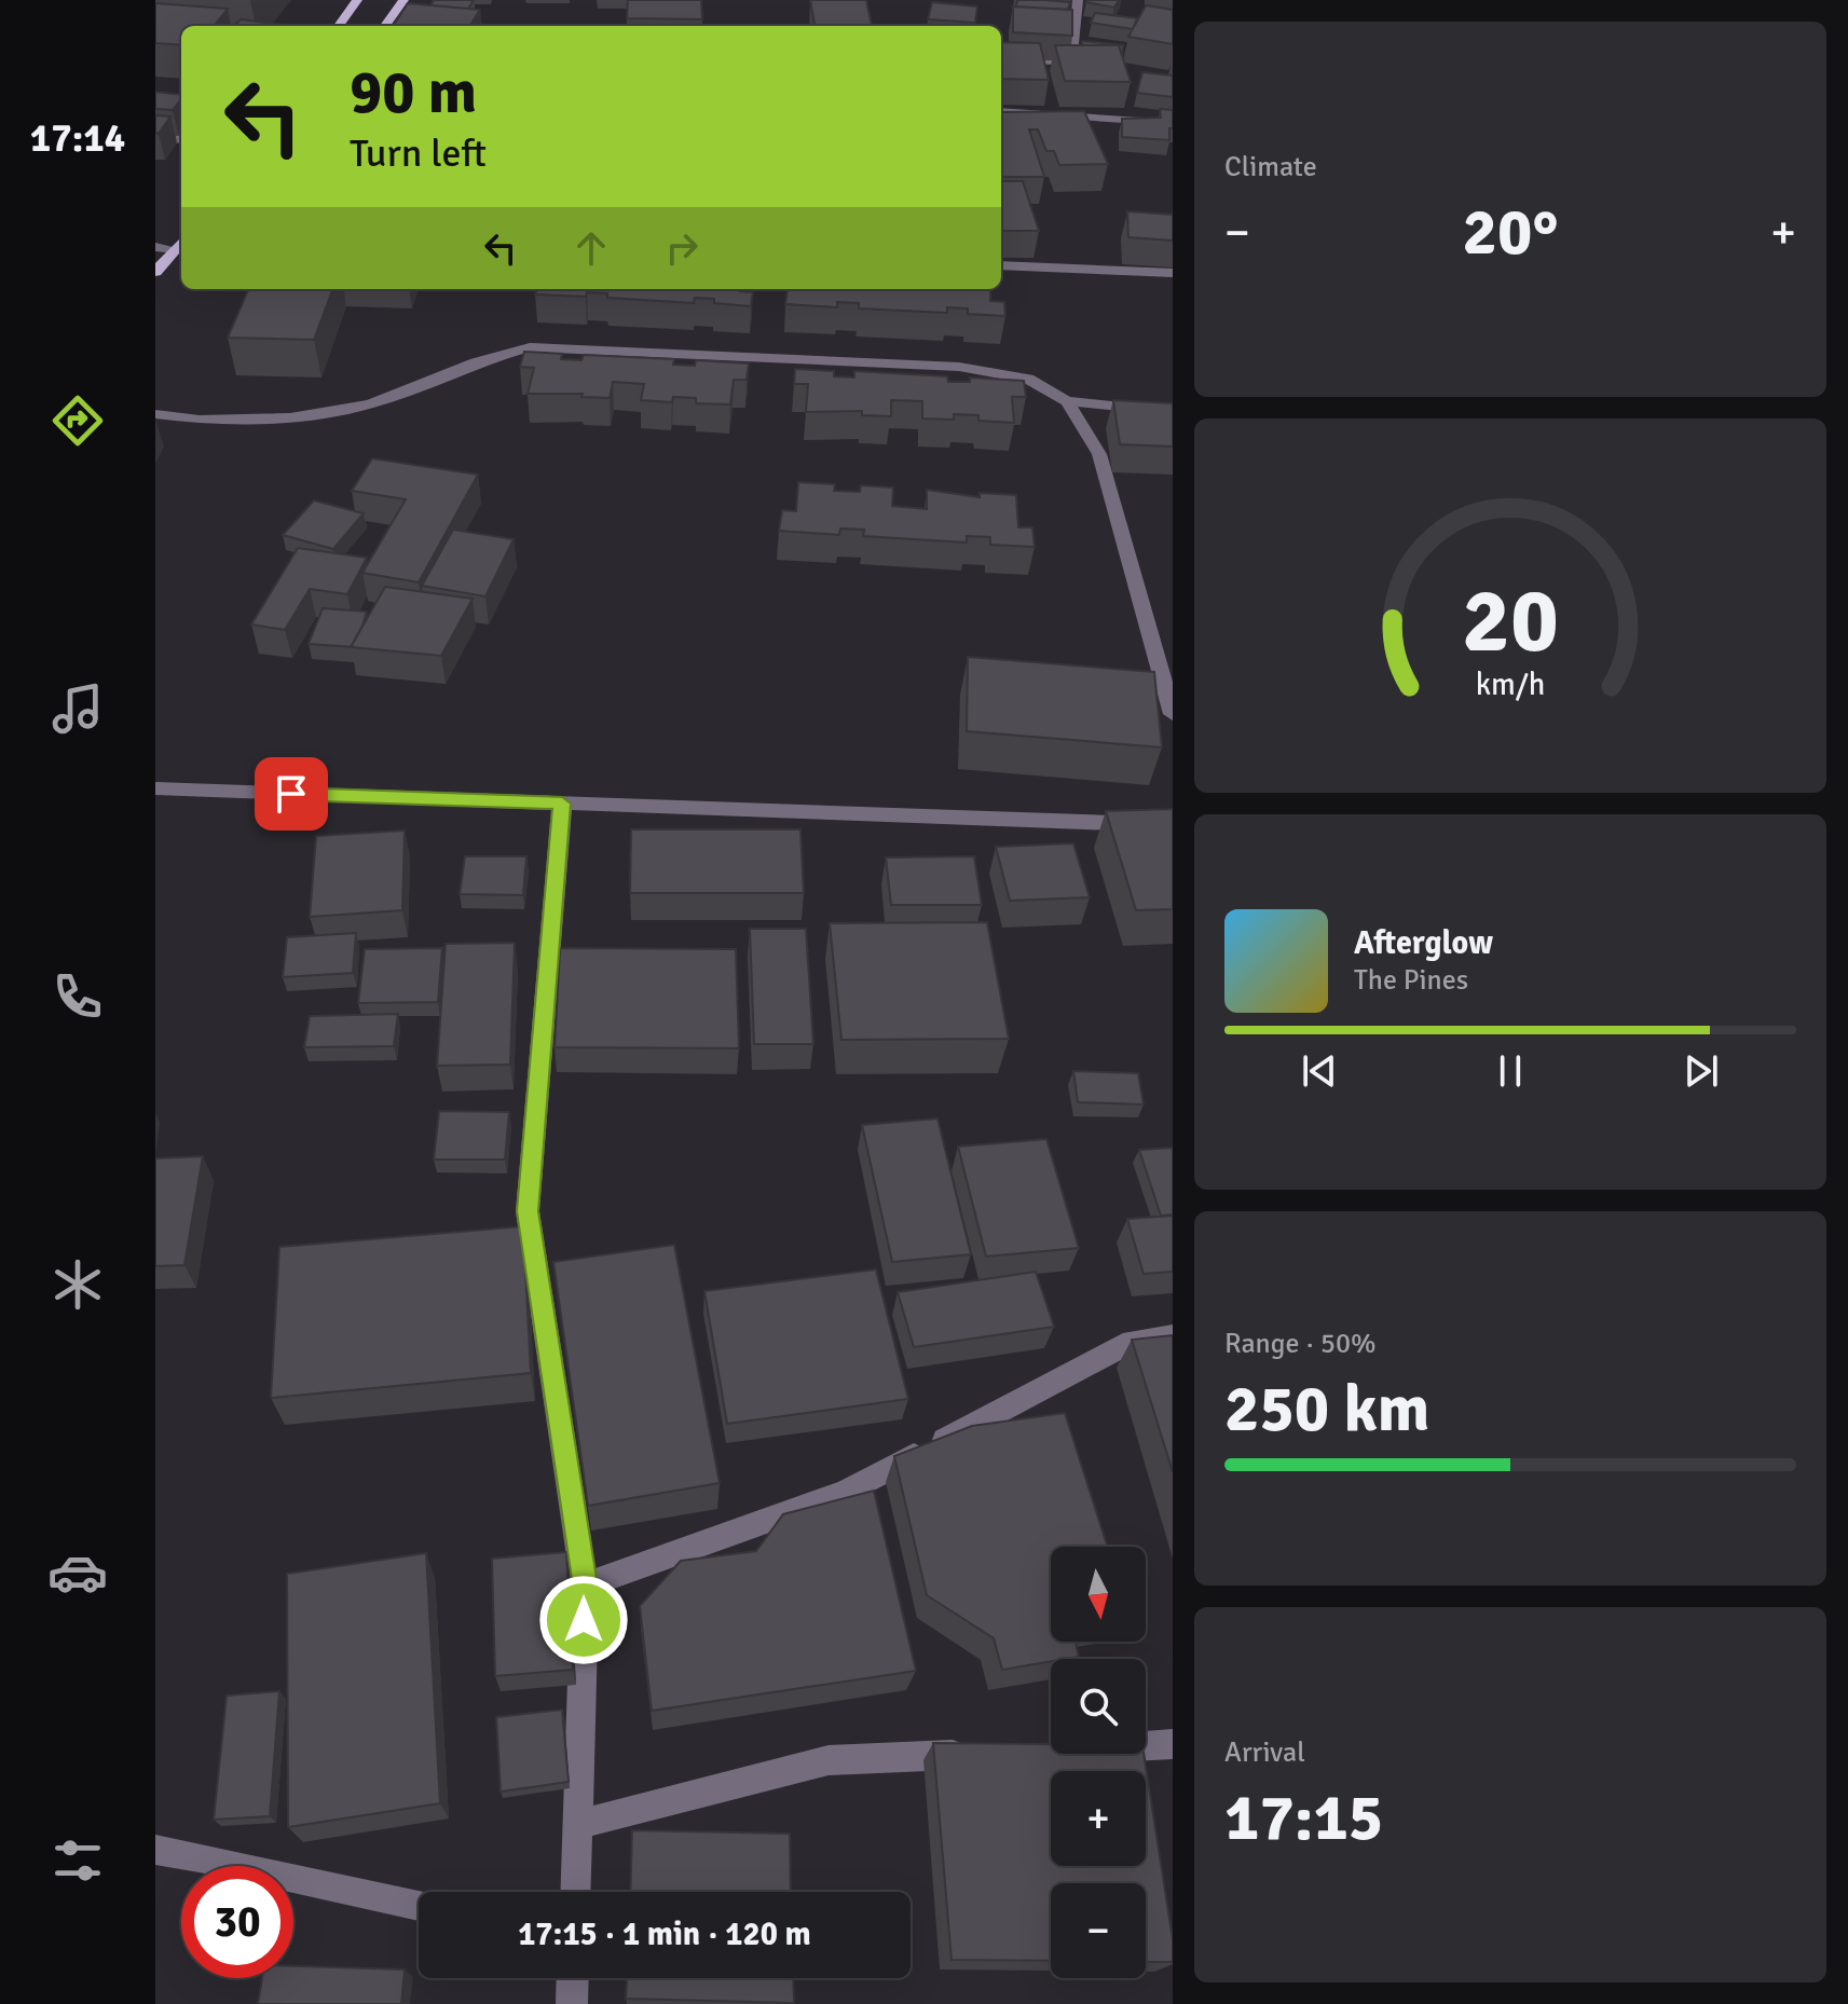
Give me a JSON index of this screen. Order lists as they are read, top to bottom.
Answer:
{
  "north": "bottom",
  "page": {
    "tabs": "17:14",
    "tile": [
      "Climate",
      ["Range · 50%", "250 km"],
      ["Arrival", "17:15"]
    ],
    "turn": ["90 m", "Turn left"],
    "heat": ["−", "20°", "+"],
    "song": ["Afterglow", "The Pines"],
    "map_buttons": ["+", "−"],
    "limit": "30",
    "trip": "17:15 · 1 min · 120 m",
    "gauge": ["20", "km/h"]
  }
}
